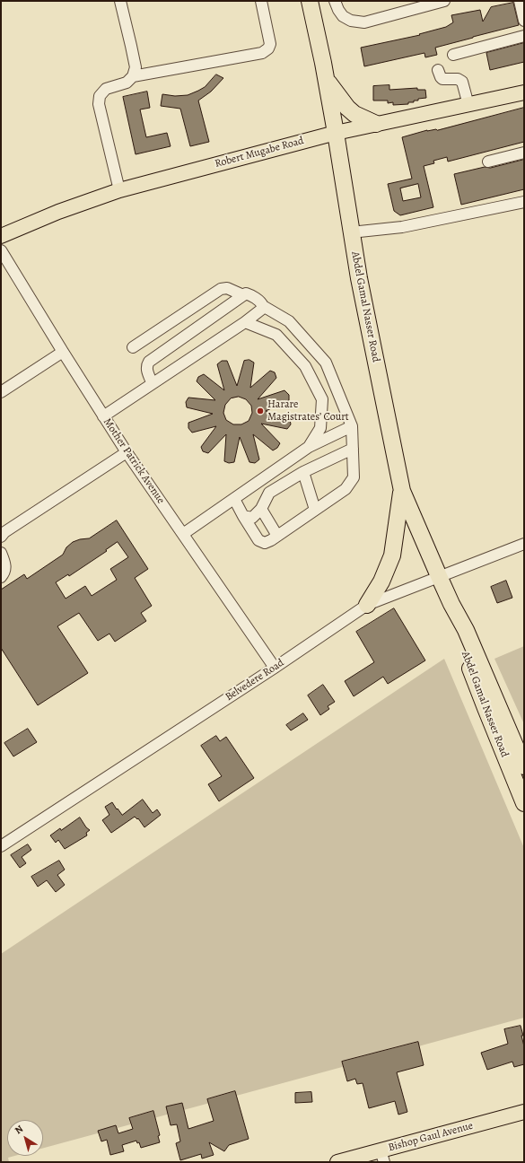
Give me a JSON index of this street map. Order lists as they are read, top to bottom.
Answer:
{
  "streets": {
    "highway": ["Abdel Gamal Nasser Road"],
    "main road": ["Robert Mugabe Road", "Bishop Gaul Avenue"],
    "street": ["Mother Patrick Avenue", "Belvedere Road"]
  },
  "crossings": [
    ["Robert Mugabe Road", "Abdel Gamal Nasser Road"],
    ["Abdel Gamal Nasser Road", "Belvedere Road"],
    ["Mother Patrick Avenue", "Belvedere Road"]
  ],
  "places": ["Harare Magistrates’ Court"],
  "north": "top left"
}
